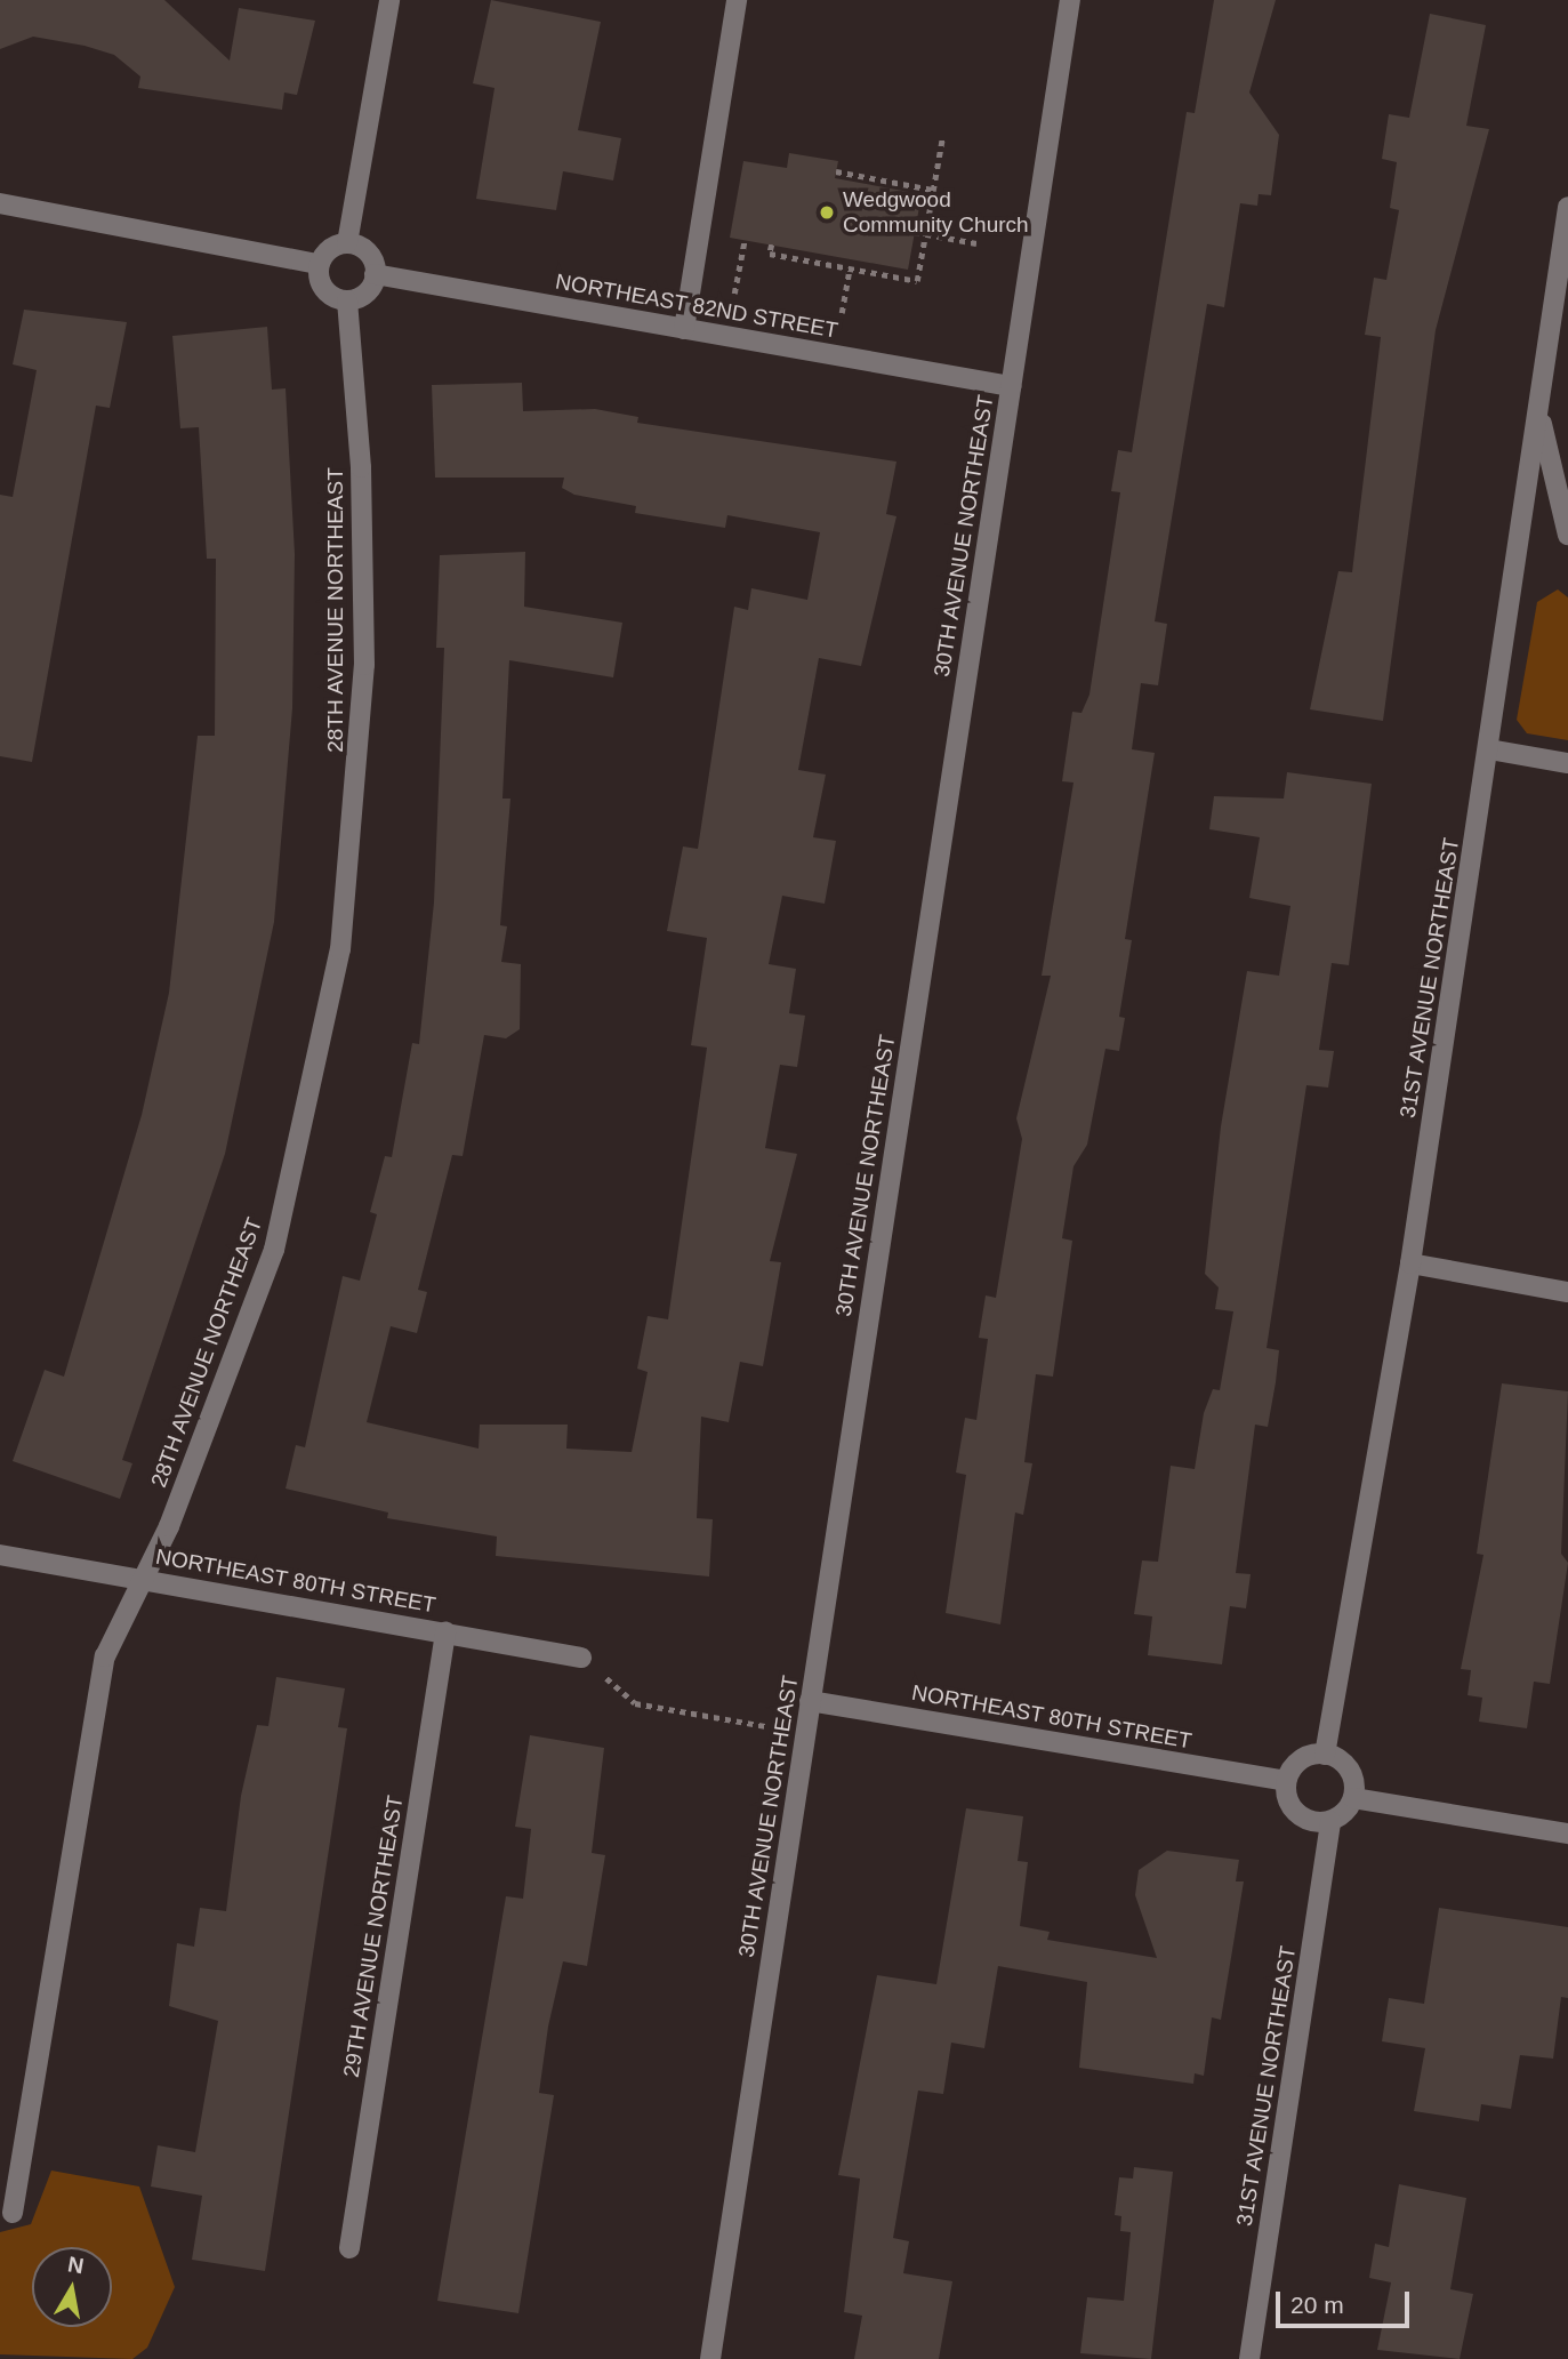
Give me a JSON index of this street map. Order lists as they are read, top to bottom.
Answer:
{
  "streets": {
    "street": [
      "NORTHEAST 82ND STREET",
      "30TH AVENUE NORTHEAST",
      "28TH AVENUE NORTHEAST",
      "31ST AVENUE NORTHEAST",
      "NORTHEAST 80TH STREET",
      "29TH AVENUE NORTHEAST"
    ]
  },
  "crossings": [
    ["NORTHEAST 82ND STREET", "30TH AVENUE NORTHEAST"],
    ["NORTHEAST 82ND STREET", "28TH AVENUE NORTHEAST"],
    ["30TH AVENUE NORTHEAST", "NORTHEAST 80TH STREET"],
    ["28TH AVENUE NORTHEAST", "NORTHEAST 80TH STREET"],
    ["31ST AVENUE NORTHEAST", "NORTHEAST 80TH STREET"],
    ["NORTHEAST 80TH STREET", "29TH AVENUE NORTHEAST"]
  ],
  "places": ["Wedgwood Community Church"],
  "scale_bar": "20 m",
  "north": "top"
}
